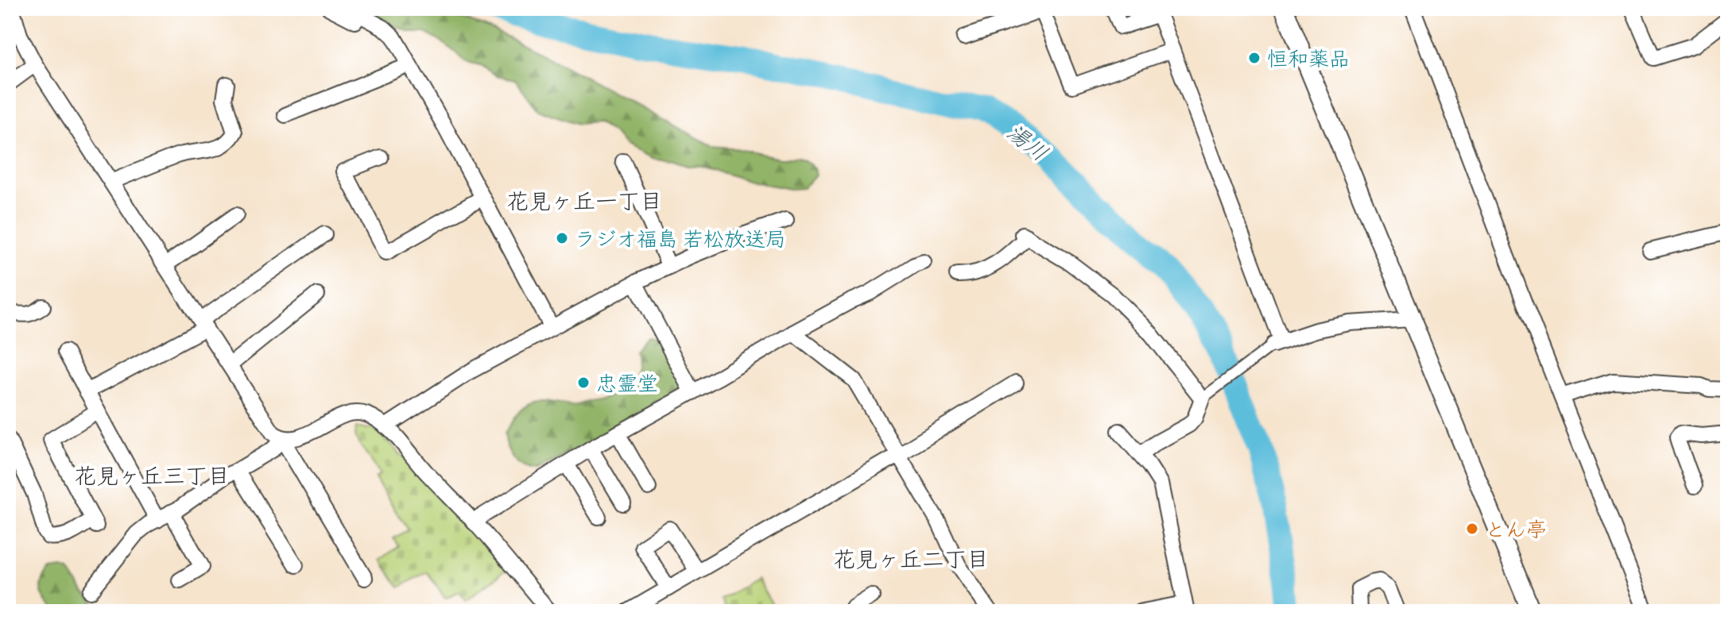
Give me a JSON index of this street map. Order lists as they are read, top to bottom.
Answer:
{
  "districts": ["花見ヶ丘一丁目", "花見ヶ丘三丁目", "花見ヶ丘二丁目"],
  "water": ["湯川"],
  "places": [
    "恒和薬品",
    "ラジオ福島 若松放送局",
    "忠霊堂",
    "とん亭"
  ]
}
